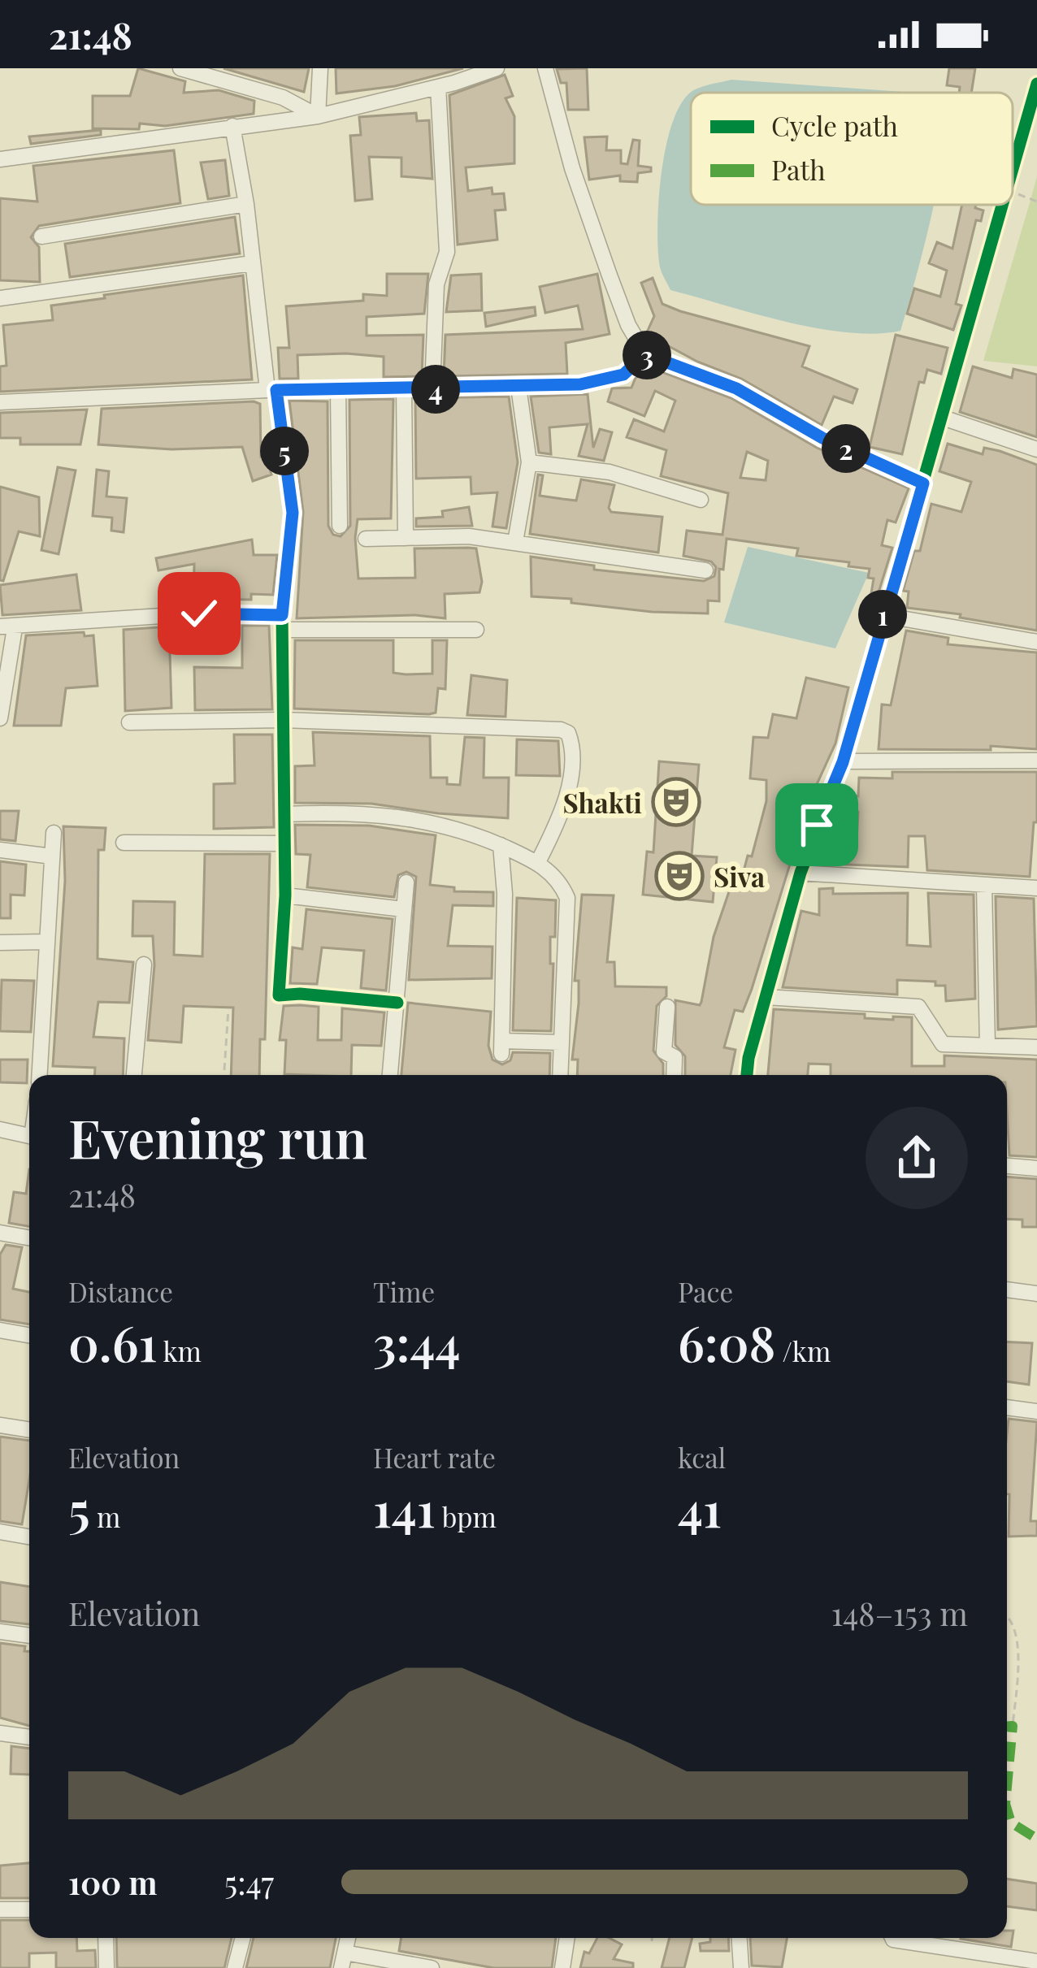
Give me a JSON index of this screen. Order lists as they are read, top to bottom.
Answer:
{
  "places": {
    "theatre": ["Shakti", "Siva"]
  },
  "legend": ["Cycle path", "Path"],
  "page": {
    "status": "21:48",
    "pins": [
      "3",
      "4",
      "2",
      "5",
      "1"
    ],
    "heading": ["Evening run", "21:48"],
    "stats": [
      ["Distance", "0.61 km"],
      ["Time", "3:44"],
      ["Pace", "6:08 /km"],
      ["Elevation", "5 m"],
      ["Heart rate", "141 bpm"],
      ["kcal", "41"]
    ],
    "chart": ["Elevation", "148–153 m"],
    "list": [
      {
        "name": "100 m",
        "note": "5:47"
      }
    ]
  }
}
